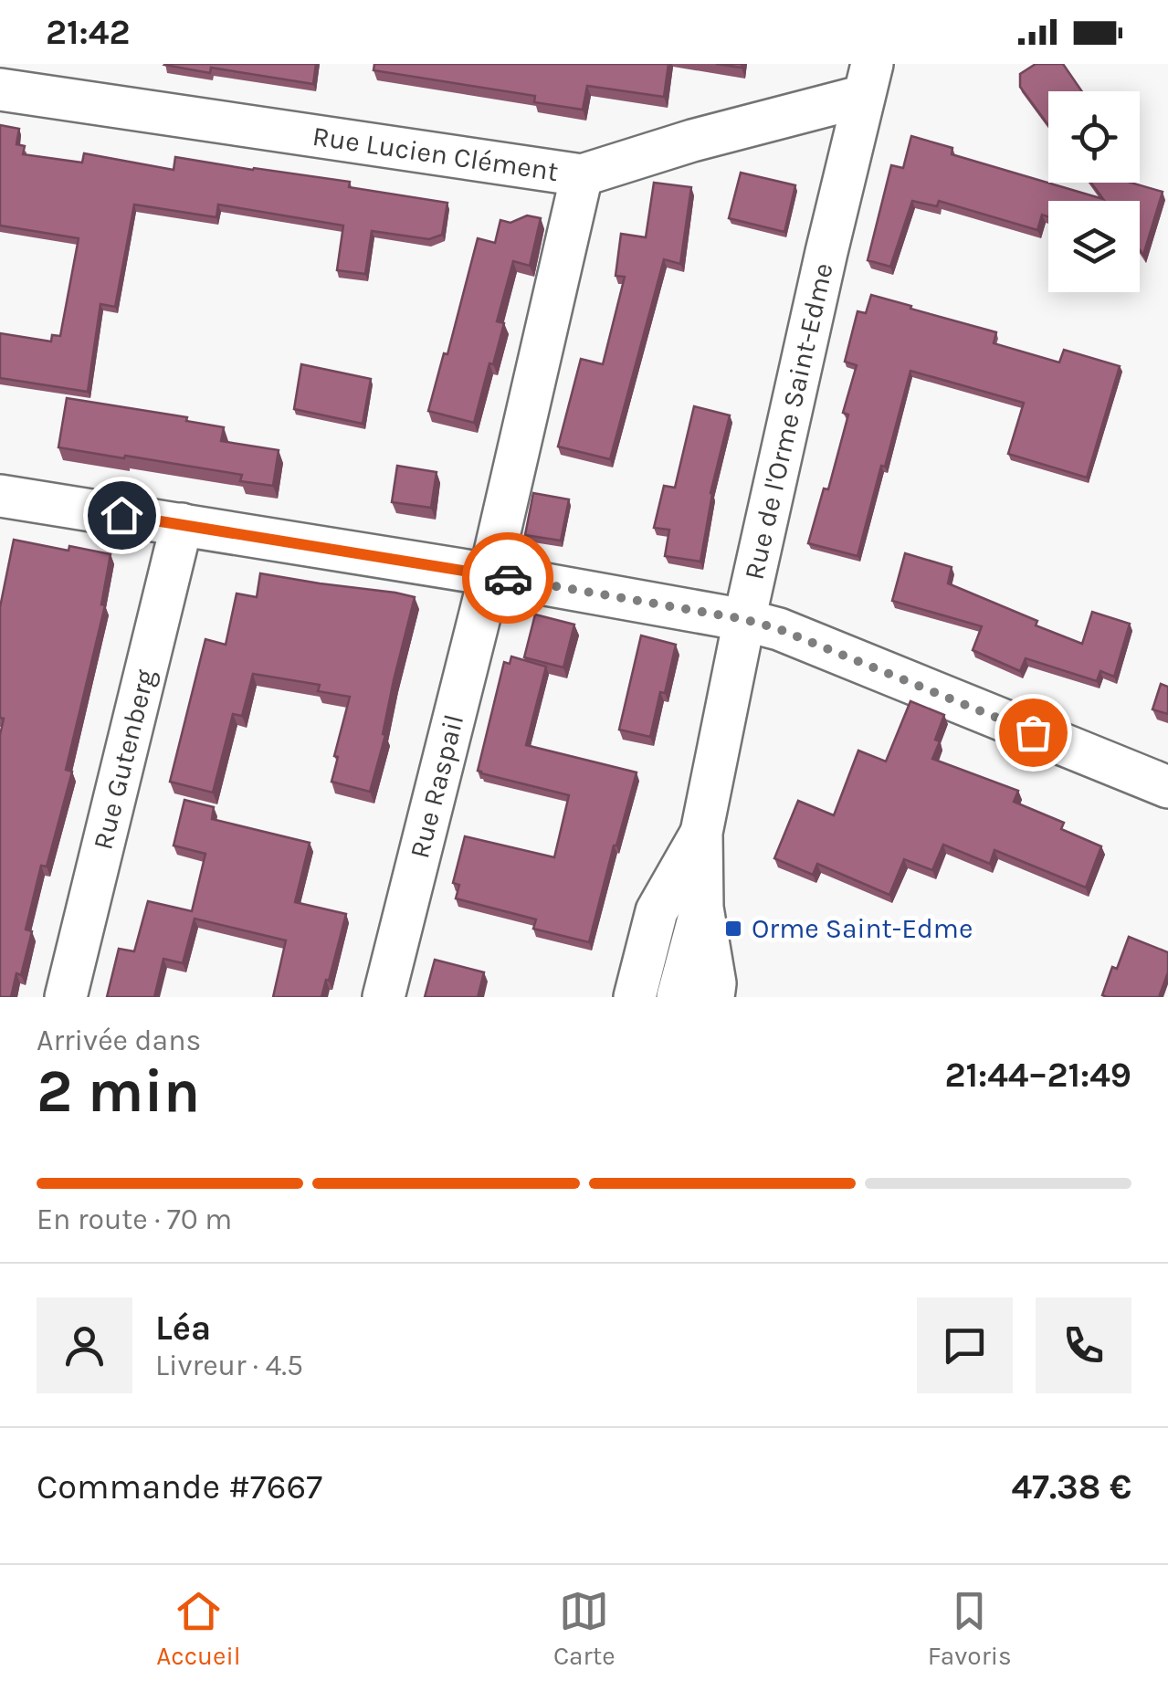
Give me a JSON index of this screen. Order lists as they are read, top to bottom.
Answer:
{
  "streets": {
    "street": [
      "Rue Lucien Clément",
      "Rue de l'Orme Saint-Edme",
      "Rue Gutenberg",
      "Rue Raspail"
    ]
  },
  "crossings": [
    ["Rue Lucien Clément", "Rue de l'Orme Saint-Edme"],
    ["Rue Lucien Clément", "Rue Raspail"]
  ],
  "places": {
    "transit": ["Orme Saint-Edme"]
  },
  "page": {
    "status": "21:42",
    "heading": ["2 min", "Arrivée dans", "21:44–21:49"],
    "panel": [
      "Léa",
      "Livreur · 4.5",
      "Commande #7667",
      "47.38 €"
    ],
    "bar": "En route · 70 m",
    "tabs": ["Accueil", "Carte", "Favoris"]
  }
}
